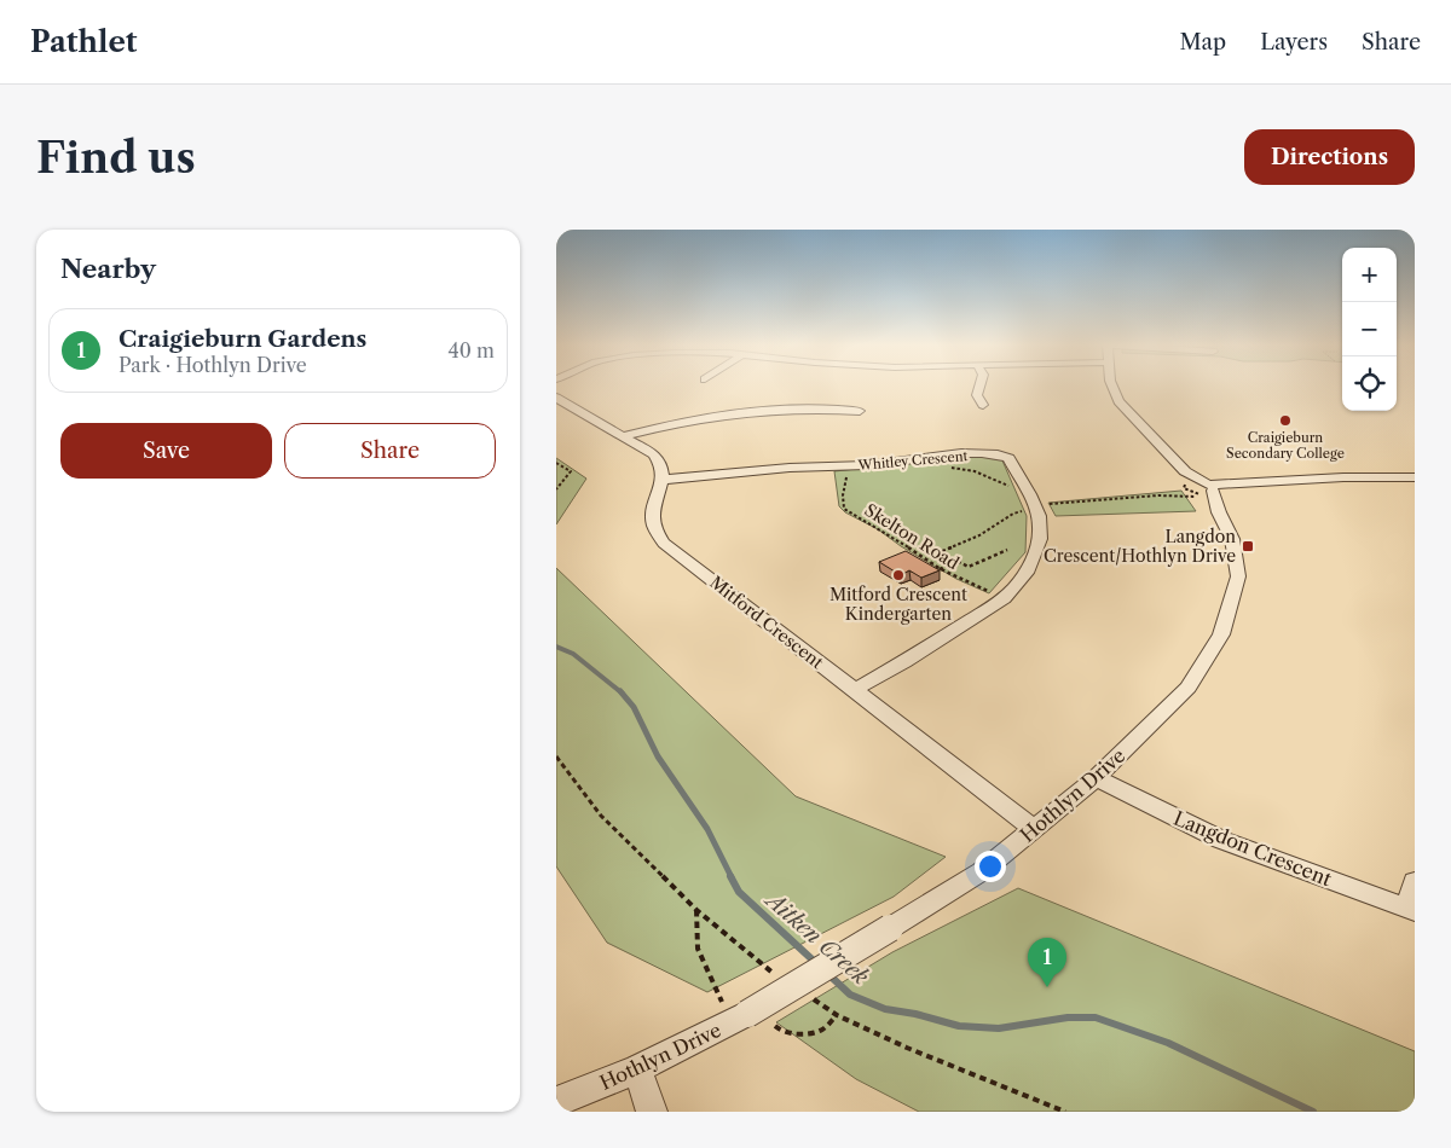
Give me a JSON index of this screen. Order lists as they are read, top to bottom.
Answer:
{
  "streets": {
    "street": [
      "Whitley Crescent",
      "Mitford Crescent",
      "Hothlyn Drive",
      "Langdon Crescent"
    ],
    "path": ["Skelton Road"]
  },
  "crossings": [
    ["Whitley Crescent", "Skelton Road"],
    ["Whitley Crescent", "Mitford Crescent"],
    ["Mitford Crescent", "Hothlyn Drive"],
    ["Hothlyn Drive", "Langdon Crescent"]
  ],
  "water": ["Aitken Creek"],
  "places": {
    "other": ["Craigieburn Secondary College", "Mitford Crescent Kindergarten"],
    "transit": ["Langdon Crescent/Hothlyn Drive"]
  },
  "page": {
    "header": "Pathlet",
    "nav": ["Map", "Layers", "Share"],
    "buttons": [
      "Directions",
      ["Save", "Share"]
    ],
    "title": "Find us",
    "heading": "Nearby",
    "map_buttons": ["+", "−"],
    "list": [
      {
        "mark": "1",
        "name": "Craigieburn Gardens",
        "note": "Park · Hothlyn Drive",
        "value": "40 m"
      }
    ],
    "pins": "1"
  }
}
